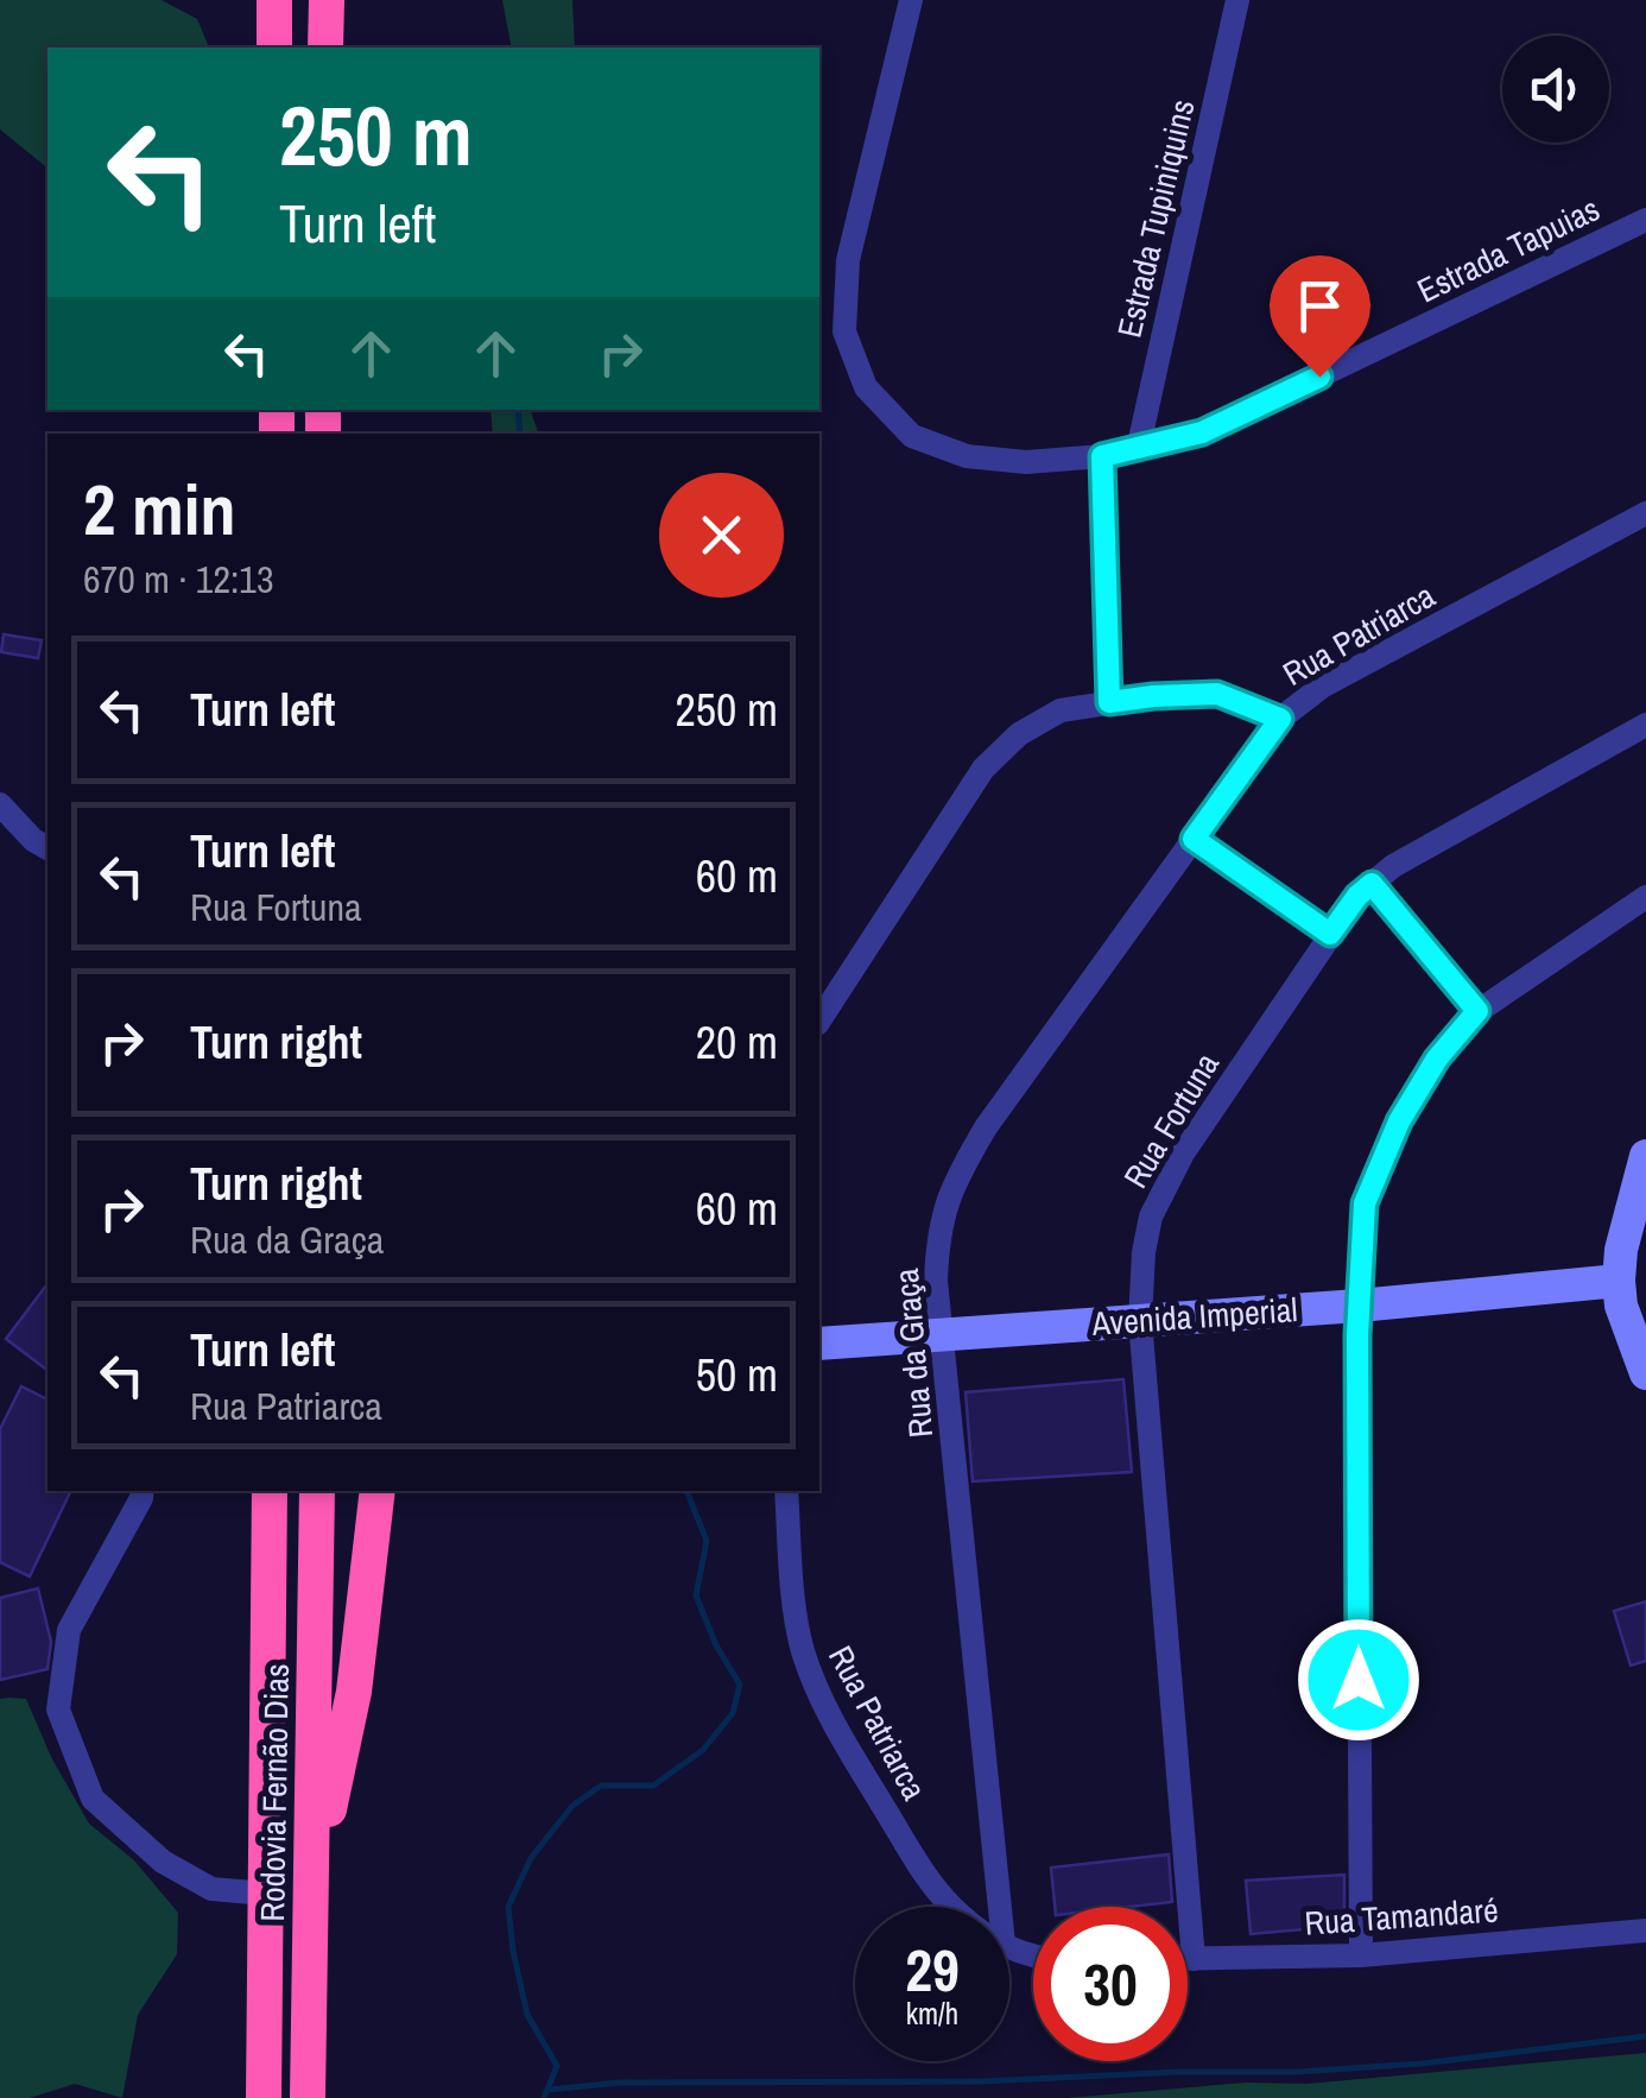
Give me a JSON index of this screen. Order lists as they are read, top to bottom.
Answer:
{
  "streets": {
    "highway": ["Rodovia Fernão Dias"],
    "main road": ["Avenida Imperial"],
    "street": [
      "Estrada Tupiniquins",
      "Estrada Tapuias",
      "Rua Patriarca",
      "Rua Fortuna",
      "Rua da Graça",
      "Rua Tamandaré"
    ]
  },
  "crossings": [
    ["Estrada Tupiniquins", "Estrada Tapuias"],
    ["Rua Patriarca", "Rua da Graça"],
    ["Rua Fortuna", "Avenida Imperial"],
    ["Rua Fortuna", "Rua Tamandaré"],
    ["Avenida Imperial", "Rua da Graça"]
  ],
  "page": {
    "turn": ["250 m", "Turn left"],
    "heading": ["2 min", "670 m · 12:13"],
    "list": [
      {
        "name": "Turn left",
        "value": "250 m"
      },
      {
        "name": "Turn left",
        "note": "Rua Fortuna",
        "value": "60 m"
      },
      {
        "name": "Turn right",
        "value": "20 m"
      },
      {
        "name": "Turn right",
        "note": "Rua da Graça",
        "value": "60 m"
      },
      {
        "name": "Turn left",
        "note": "Rua Patriarca",
        "value": "50 m"
      }
    ],
    "speed": "29 km/h",
    "limit": "30"
  }
}
